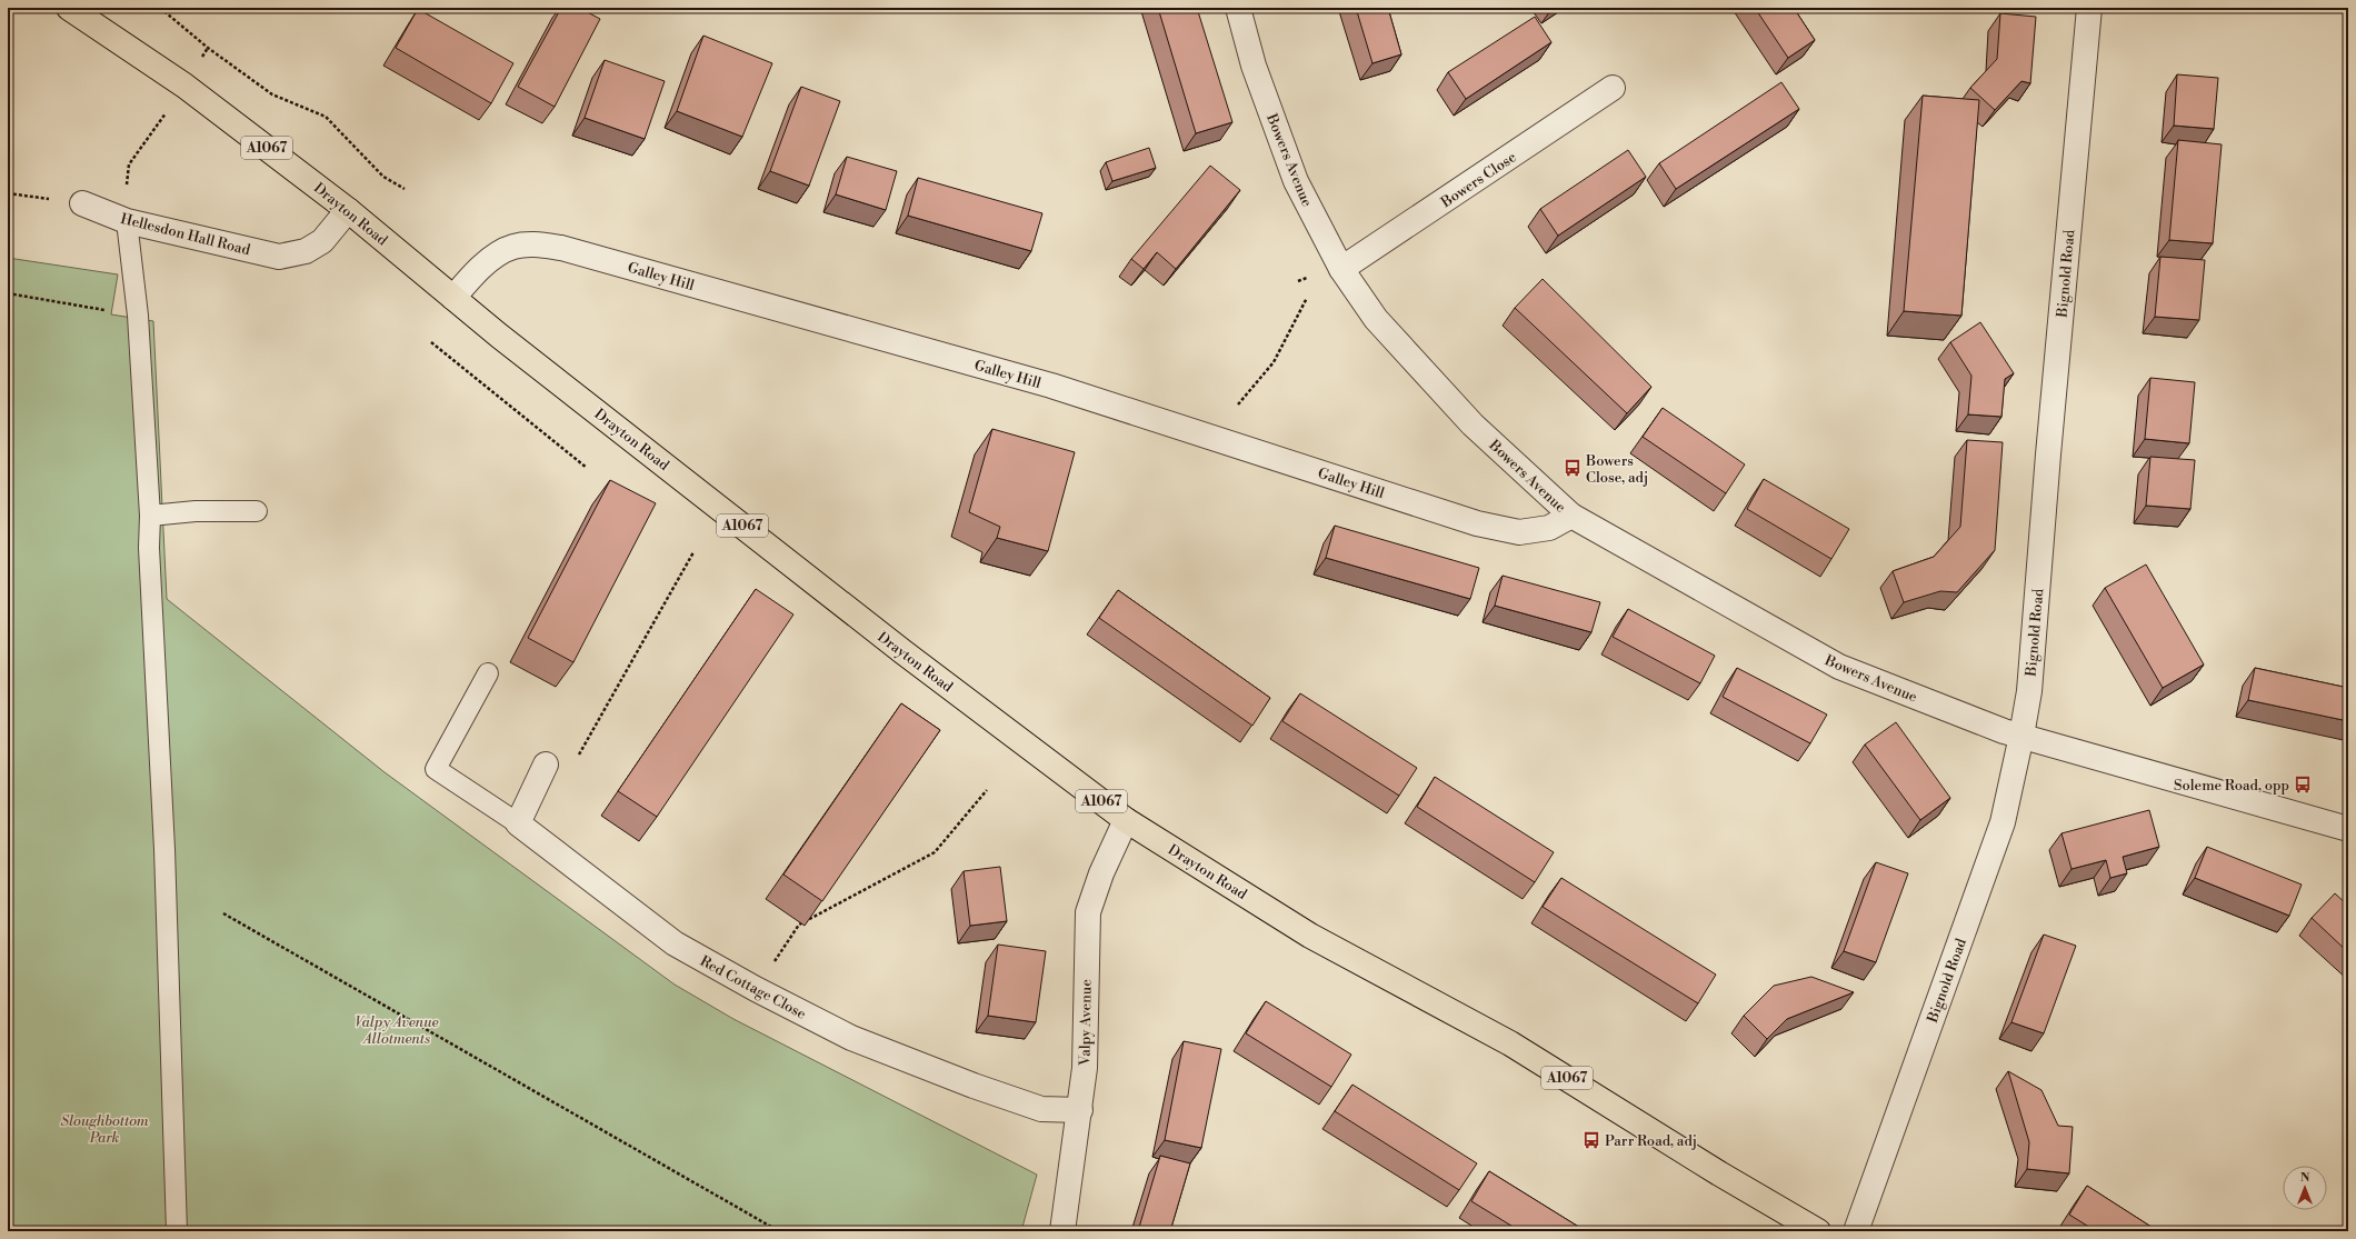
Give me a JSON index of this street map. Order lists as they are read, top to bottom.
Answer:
{
  "streets": {
    "main road": ["A1067", "Drayton Road"],
    "street": [
      "Bowers Avenue",
      "Bowers Close",
      "Hellesdon Hall Road",
      "Bignold Road",
      "Galley Hill",
      "Red Cottage Close",
      "Valpy Avenue"
    ]
  },
  "crossings": [
    ["Bowers Avenue", "Bowers Close"],
    ["Bowers Avenue", "Bignold Road"],
    ["Bowers Avenue", "Galley Hill"],
    ["Drayton Road", "Hellesdon Hall Road"],
    ["Drayton Road", "Galley Hill"],
    ["Drayton Road", "Valpy Avenue"],
    ["Red Cottage Close", "Valpy Avenue"]
  ],
  "parks": ["Valpy Avenue Allotments", "Sloughbottom Park"],
  "places": {
    "bus stop": ["Bowers Close, adj", "Soleme Road, opp", "Parr Road, adj"]
  },
  "north": "top"
}
